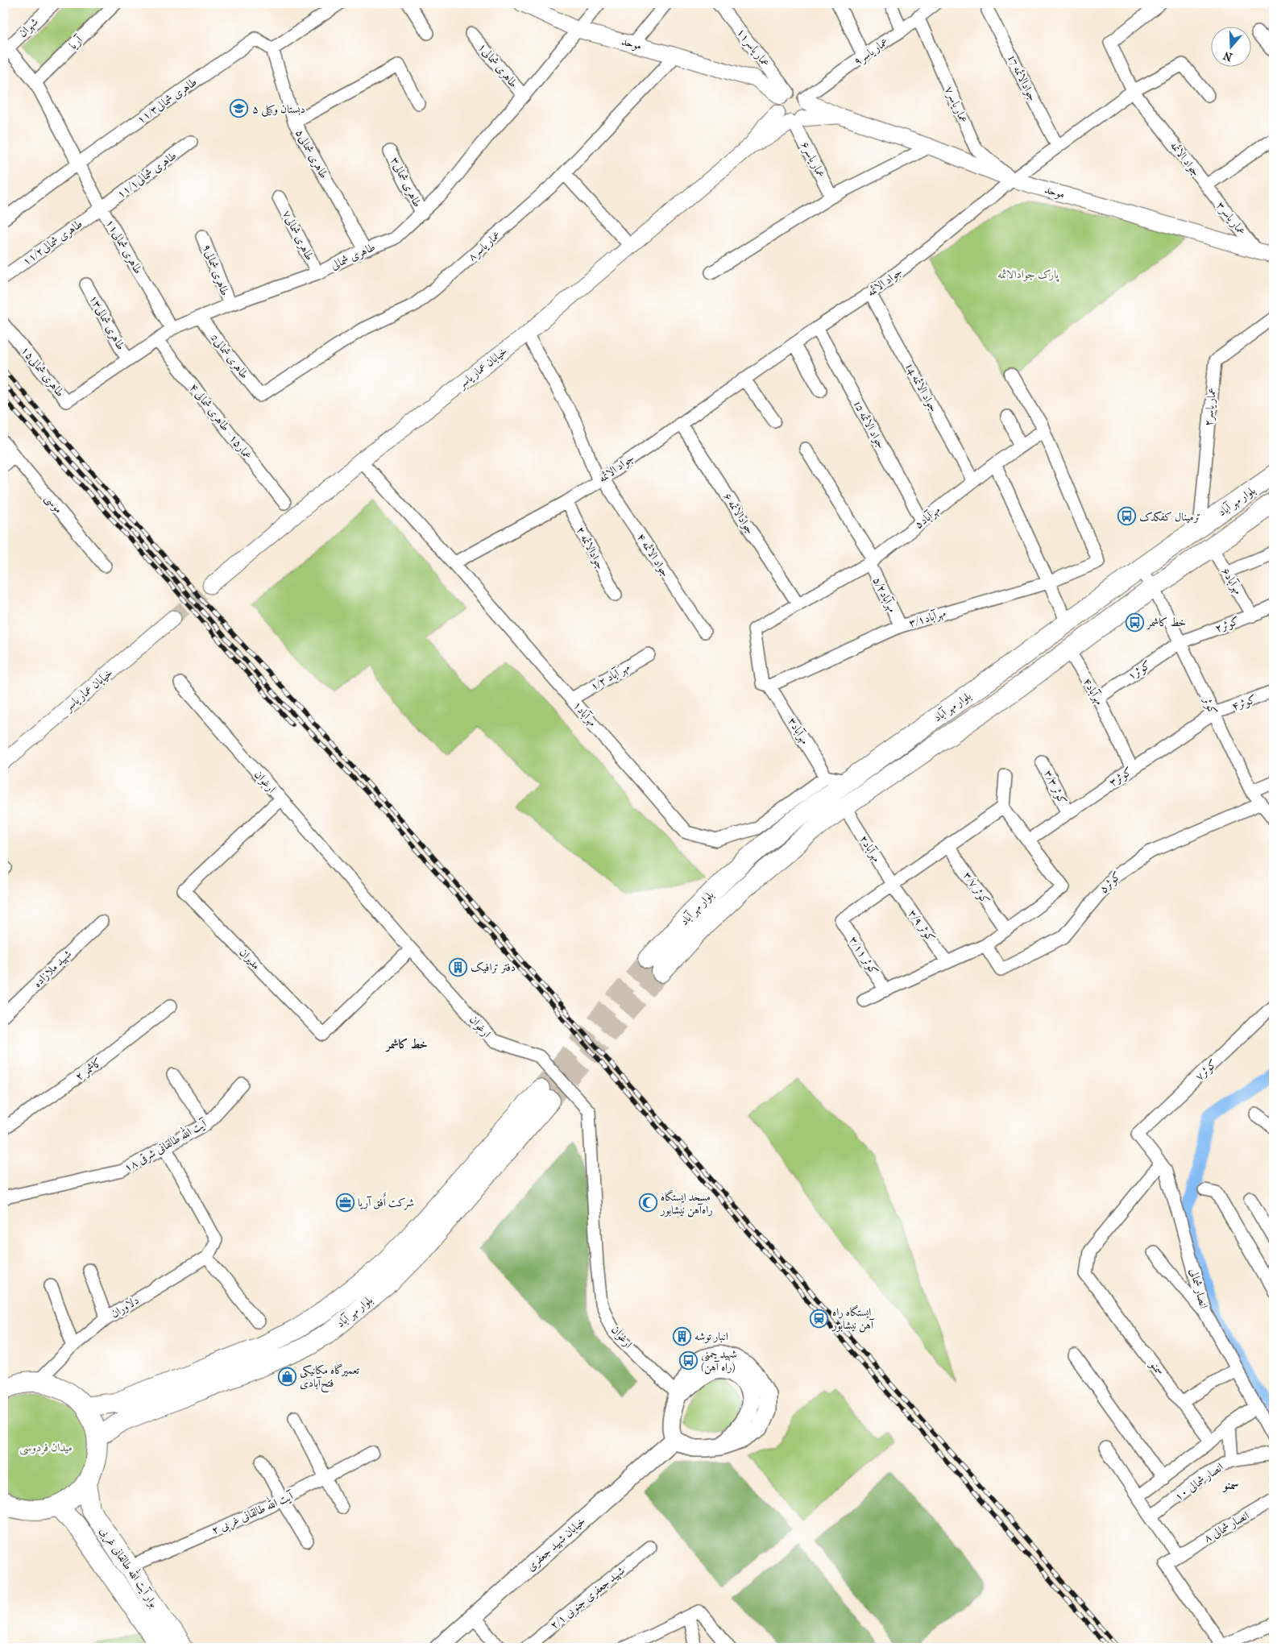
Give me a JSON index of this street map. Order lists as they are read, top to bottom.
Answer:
{
  "streets": {
    "main road": ["بلوار مهر آباد", "خیابان شهید جعفری", "بوار آیت الله طالقانی غربی"],
    "street": [
      "شهران",
      "آریا",
      "موحد",
      "عمار یاسر۱۱",
      "عمار یاسر۹",
      "طاهری شمالی۱",
      "جوادالائمه 17",
      "طاهری شمالی۱۱/۳",
      "عمار یاسر۷",
      "طاهری شمالی۵",
      "جواد الائمه",
      "عمار یاسر۶",
      "طاهری شمالی۱۱/۱",
      "طاهری شمالی۳",
      "عمار یاسر۳",
      "طاهری شمالی۷",
      "طاهری شمالی۱۱/۲",
      "عمار یاسر۸",
      "طاهری شمالی۱۱",
      "طاهری شمالی",
      "طاهری شمالی۹",
      "طاهری شمالی۱۳",
      "طاهری شمالی2",
      "خیابان عمار یاسر",
      "طاهری شمالی۱۵",
      "جواد الائمه 14",
      "عمار یاسر۲",
      "عمار۱۵ - طاهری شمالی ۴",
      "جواد الائمه 12",
      "موسی",
      "جوادالائمه ۶",
      "مهرآباد۵",
      "جوادالائمه ۲",
      "جواد الائمه ۴",
      "مهرآباد۶",
      "مهرآباد۵/۲",
      "مهرآباد۳/۱",
      "کوثر۲",
      "کوثر۱",
      "مهر آباد ۱/۲",
      "مهرآباد۴",
      "کوثر۴",
      "کوثر",
      "مهرآباد۱",
      "مهرآباد۳",
      "کوثر۳",
      "ارغوان",
      "کوثر ۳/۳",
      "مهرآباد۲",
      "کوثر۵",
      "کوثر ۳/۷",
      "کوثر ۳/۹",
      "کوثر ۳/۱۱",
      "مدیران",
      "شهید ملازاده",
      "کاشمر ۲",
      "کوثر۷",
      "آیت الله طالقانی شرقی ۱۸",
      "انصار شمالی",
      "دلاوران",
      "سمنو",
      "انصار شمالی ۱۰",
      "آیت الله طالقانی غربی ۲",
      "انصار شمالی ۸",
      "شهید جعفری جنوبی ۲/۱"
    ]
  },
  "crossings": [
    ["شهران", "طاهری شمالی۱۱"],
    ["آریا", "طاهری شمالی۱۱"],
    ["موحد", "عمار یاسر۱۱"],
    ["موحد", "عمار یاسر۹"],
    ["موحد", "عمار یاسر۷"],
    ["موحد", "جواد الائمه"],
    ["موحد", "عمار یاسر۶"],
    ["موحد", "عمار یاسر۳"],
    ["موحد", "عمار یاسر۸"],
    ["موحد", "طاهری شمالی"],
    ["عمار یاسر۱۱", "عمار یاسر۹"],
    ["عمار یاسر۱۱", "عمار یاسر۶"],
    ["عمار یاسر۹", "عمار یاسر۷"],
    ["عمار یاسر۹", "عمار یاسر۶"],
    ["طاهری شمالی۱", "طاهری شمالی"],
    ["جوادالائمه 17", "جواد الائمه"],
    ["طاهری شمالی۱۱/۳", "طاهری شمالی۵"],
    ["طاهری شمالی۱۱/۳", "طاهری شمالی۱۱"],
    ["عمار یاسر۷", "جواد الائمه"],
    ["طاهری شمالی۵", "طاهری شمالی"],
    ["جواد الائمه", "عمار یاسر۳"],
    ["جواد الائمه", "جواد الائمه 14"],
    ["جواد الائمه", "جواد الائمه 12"],
    ["جواد الائمه", "جوادالائمه ۶"],
    ["جواد الائمه", "جوادالائمه ۲"],
    ["جواد الائمه", "جواد الائمه ۴"],
    ["جواد الائمه", "مهرآباد۱"],
    ["طاهری شمالی۱۱/۱", "طاهری شمالی۱۱/۲"],
    ["طاهری شمالی۱۱/۱", "طاهری شمالی۱۱"],
    ["طاهری شمالی۳", "طاهری شمالی"],
    ["طاهری شمالی۷", "طاهری شمالی"],
    ["طاهری شمالی۱۱/۲", "طاهری شمالی۱۱"],
    ["عمار یاسر۸", "طاهری شمالی2"],
    ["طاهری شمالی۱۱", "طاهری شمالی"],
    ["طاهری شمالی", "طاهری شمالی۹"],
    ["طاهری شمالی", "طاهری شمالی۱۳"],
    ["طاهری شمالی", "طاهری شمالی2"],
    ["طاهری شمالی", "طاهری شمالی۱۵"],
    ["طاهری شمالی", "عمار۱۵ - طاهری شمالی ۴"],
    ["خیابان عمار یاسر", "جواد الائمه ۴"],
    ["خیابان عمار یاسر", "مهرآباد۱"],
    ["جواد الائمه 14", "مهرآباد۵"],
    ["عمار یاسر۲", "بلوار مهر آباد"],
    ["جواد الائمه 12", "مهرآباد۵"],
    ["بلوار مهر آباد", "مهرآباد۶"],
    ["بلوار مهر آباد", "مهرآباد۴"],
    ["بلوار مهر آباد", "کوثر"],
    ["بلوار مهر آباد", "مهرآباد۲"],
    ["جوادالائمه ۶", "مهرآباد۵"],
    ["مهرآباد۵", "مهرآباد۵/۲"],
    ["مهرآباد۵", "مهرآباد۳/۱"],
    ["مهرآباد۵", "مهرآباد۳"],
    ["مهرآباد۶", "کوثر۲"],
    ["مهرآباد۵/۲", "مهرآباد۳/۱"],
    ["مهرآباد۳/۱", "مهرآباد۳"],
    ["کوثر۲", "کوثر۱"],
    ["کوثر۲", "کوثر"],
    ["کوثر۱", "مهرآباد۴"],
    ["کوثر۱", "کوثر"],
    ["مهر آباد ۱/۲", "مهرآباد۱"],
    ["مهرآباد۴", "کوثر۳"],
    ["کوثر۴", "کوثر"],
    ["کوثر۴", "کوثر۳"],
    ["کوثر", "کوثر۳"],
    ["کوثر", "کوثر۵"],
    ["مهرآباد۱", "مهرآباد۳"],
    ["کوثر۳", "کوثر ۳/۳"],
    ["ارغوان", "مدیران"],
    ["ارغوان", "خیابان شهید جعفری"],
    ["مهرآباد۲", "کوثر ۳/۹"],
    ["مهرآباد۲", "کوثر ۳/۱۱"],
    ["کوثر ۳/۹", "کوثر ۳/۱۱"],
    ["کوثر۷", "انصار شمالی"],
    ["آیت الله طالقانی شرقی ۱۸", "دلاوران"],
    ["انصار شمالی", "سمنو"],
    ["آیت الله طالقانی غربی ۲", "بوار آیت الله طالقانی غربی"]
  ],
  "districts": ["خط کاشمر", "سمنو"],
  "parks": ["پارک جوادالائمه", "میدان فردوسی"],
  "places": {
    "school or university": ["دبستان وکیلی ۵"],
    "bus stop": ["ترمینال کفکدک", "خط کاشمر", "شهید چمنی (راه آهن)"],
    "building": ["دفتر ترافیک", "انبار توشه"],
    "office": ["شرکت اٌفق آریا"],
    "mosque": ["مسحد ایستگاه راه‌آهن نیشابور"],
    "station": ["ایستگاه راه‌ آهن نیشابور"],
    "shop": ["تعمیرگاه مکانیکی فتح‌آبادی"]
  },
  "north": "bottom"
}
